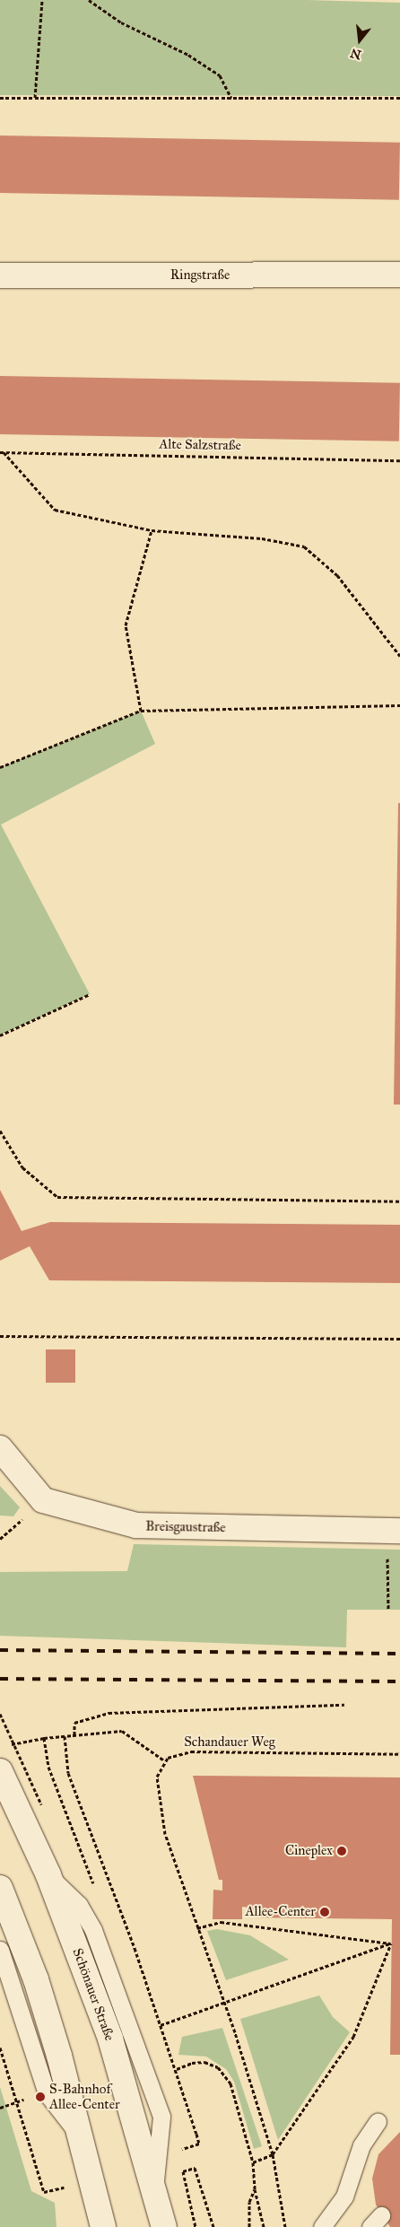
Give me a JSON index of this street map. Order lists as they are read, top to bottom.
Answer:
{
  "streets": {
    "main road": ["Ringstraße", "Breisgaustraße", "Schönauer Straße"],
    "path": ["Alte Salzstraße", "Schandauer Weg"]
  },
  "places": ["Cineplex", "Allee-Center", "S-Bahnhof Allee-Center"],
  "north": "bottom"
}
